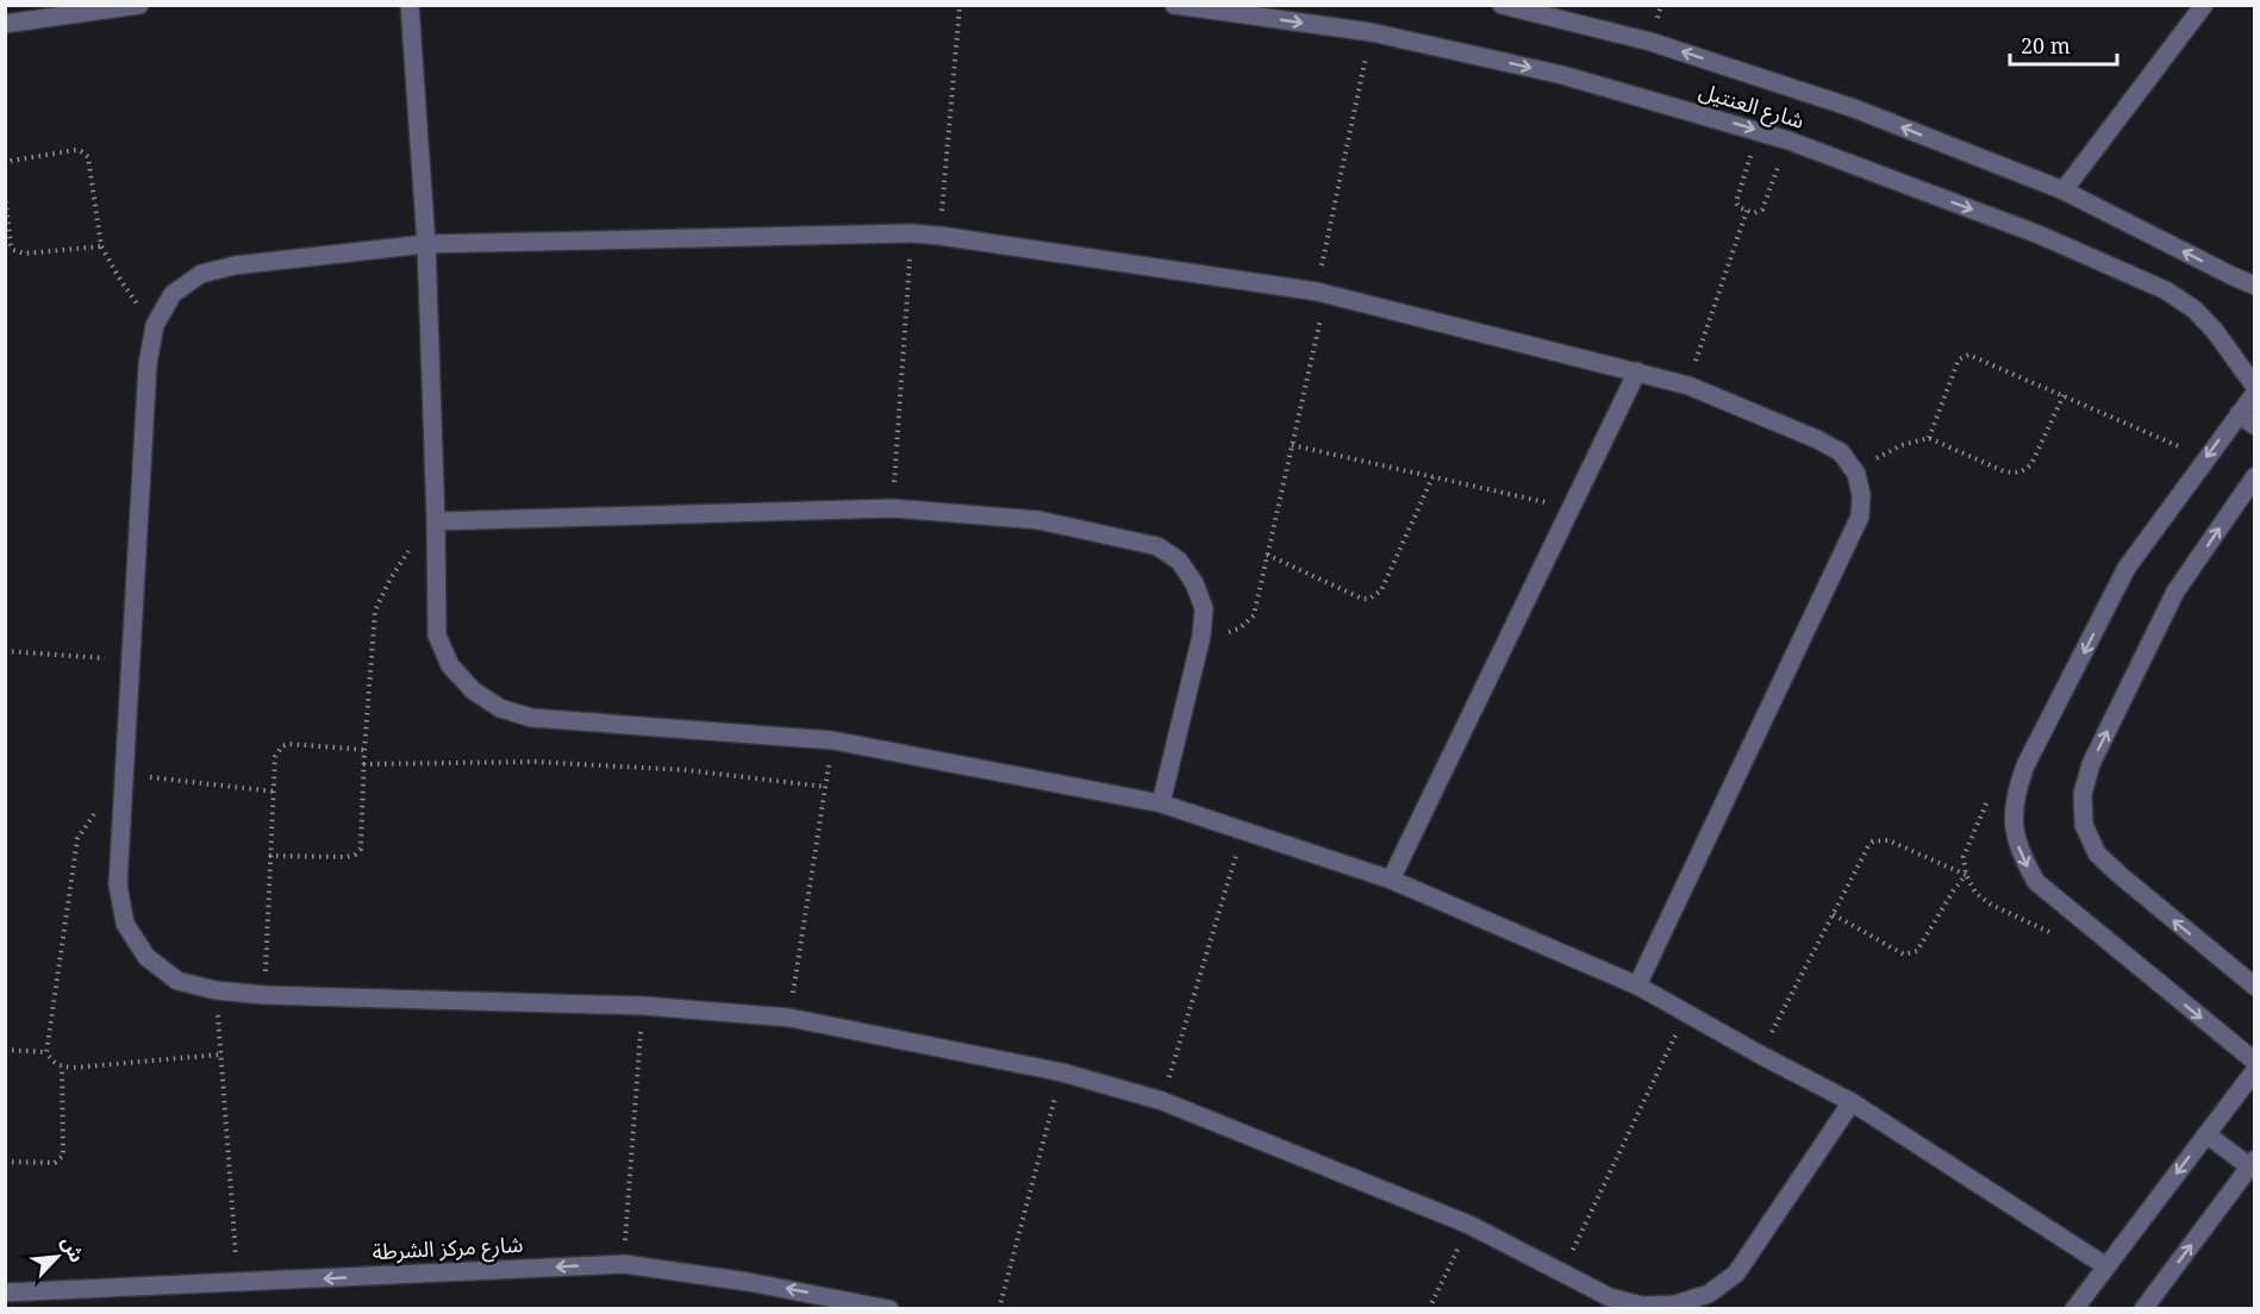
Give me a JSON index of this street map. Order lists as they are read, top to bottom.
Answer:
{
  "streets": {
    "street": ["شارع العنتيل", "شارع مركز الشرطة"]
  },
  "one_way": ["شارع مركز الشرطة"],
  "scale_bar": "20 m",
  "north": "top right"
}
